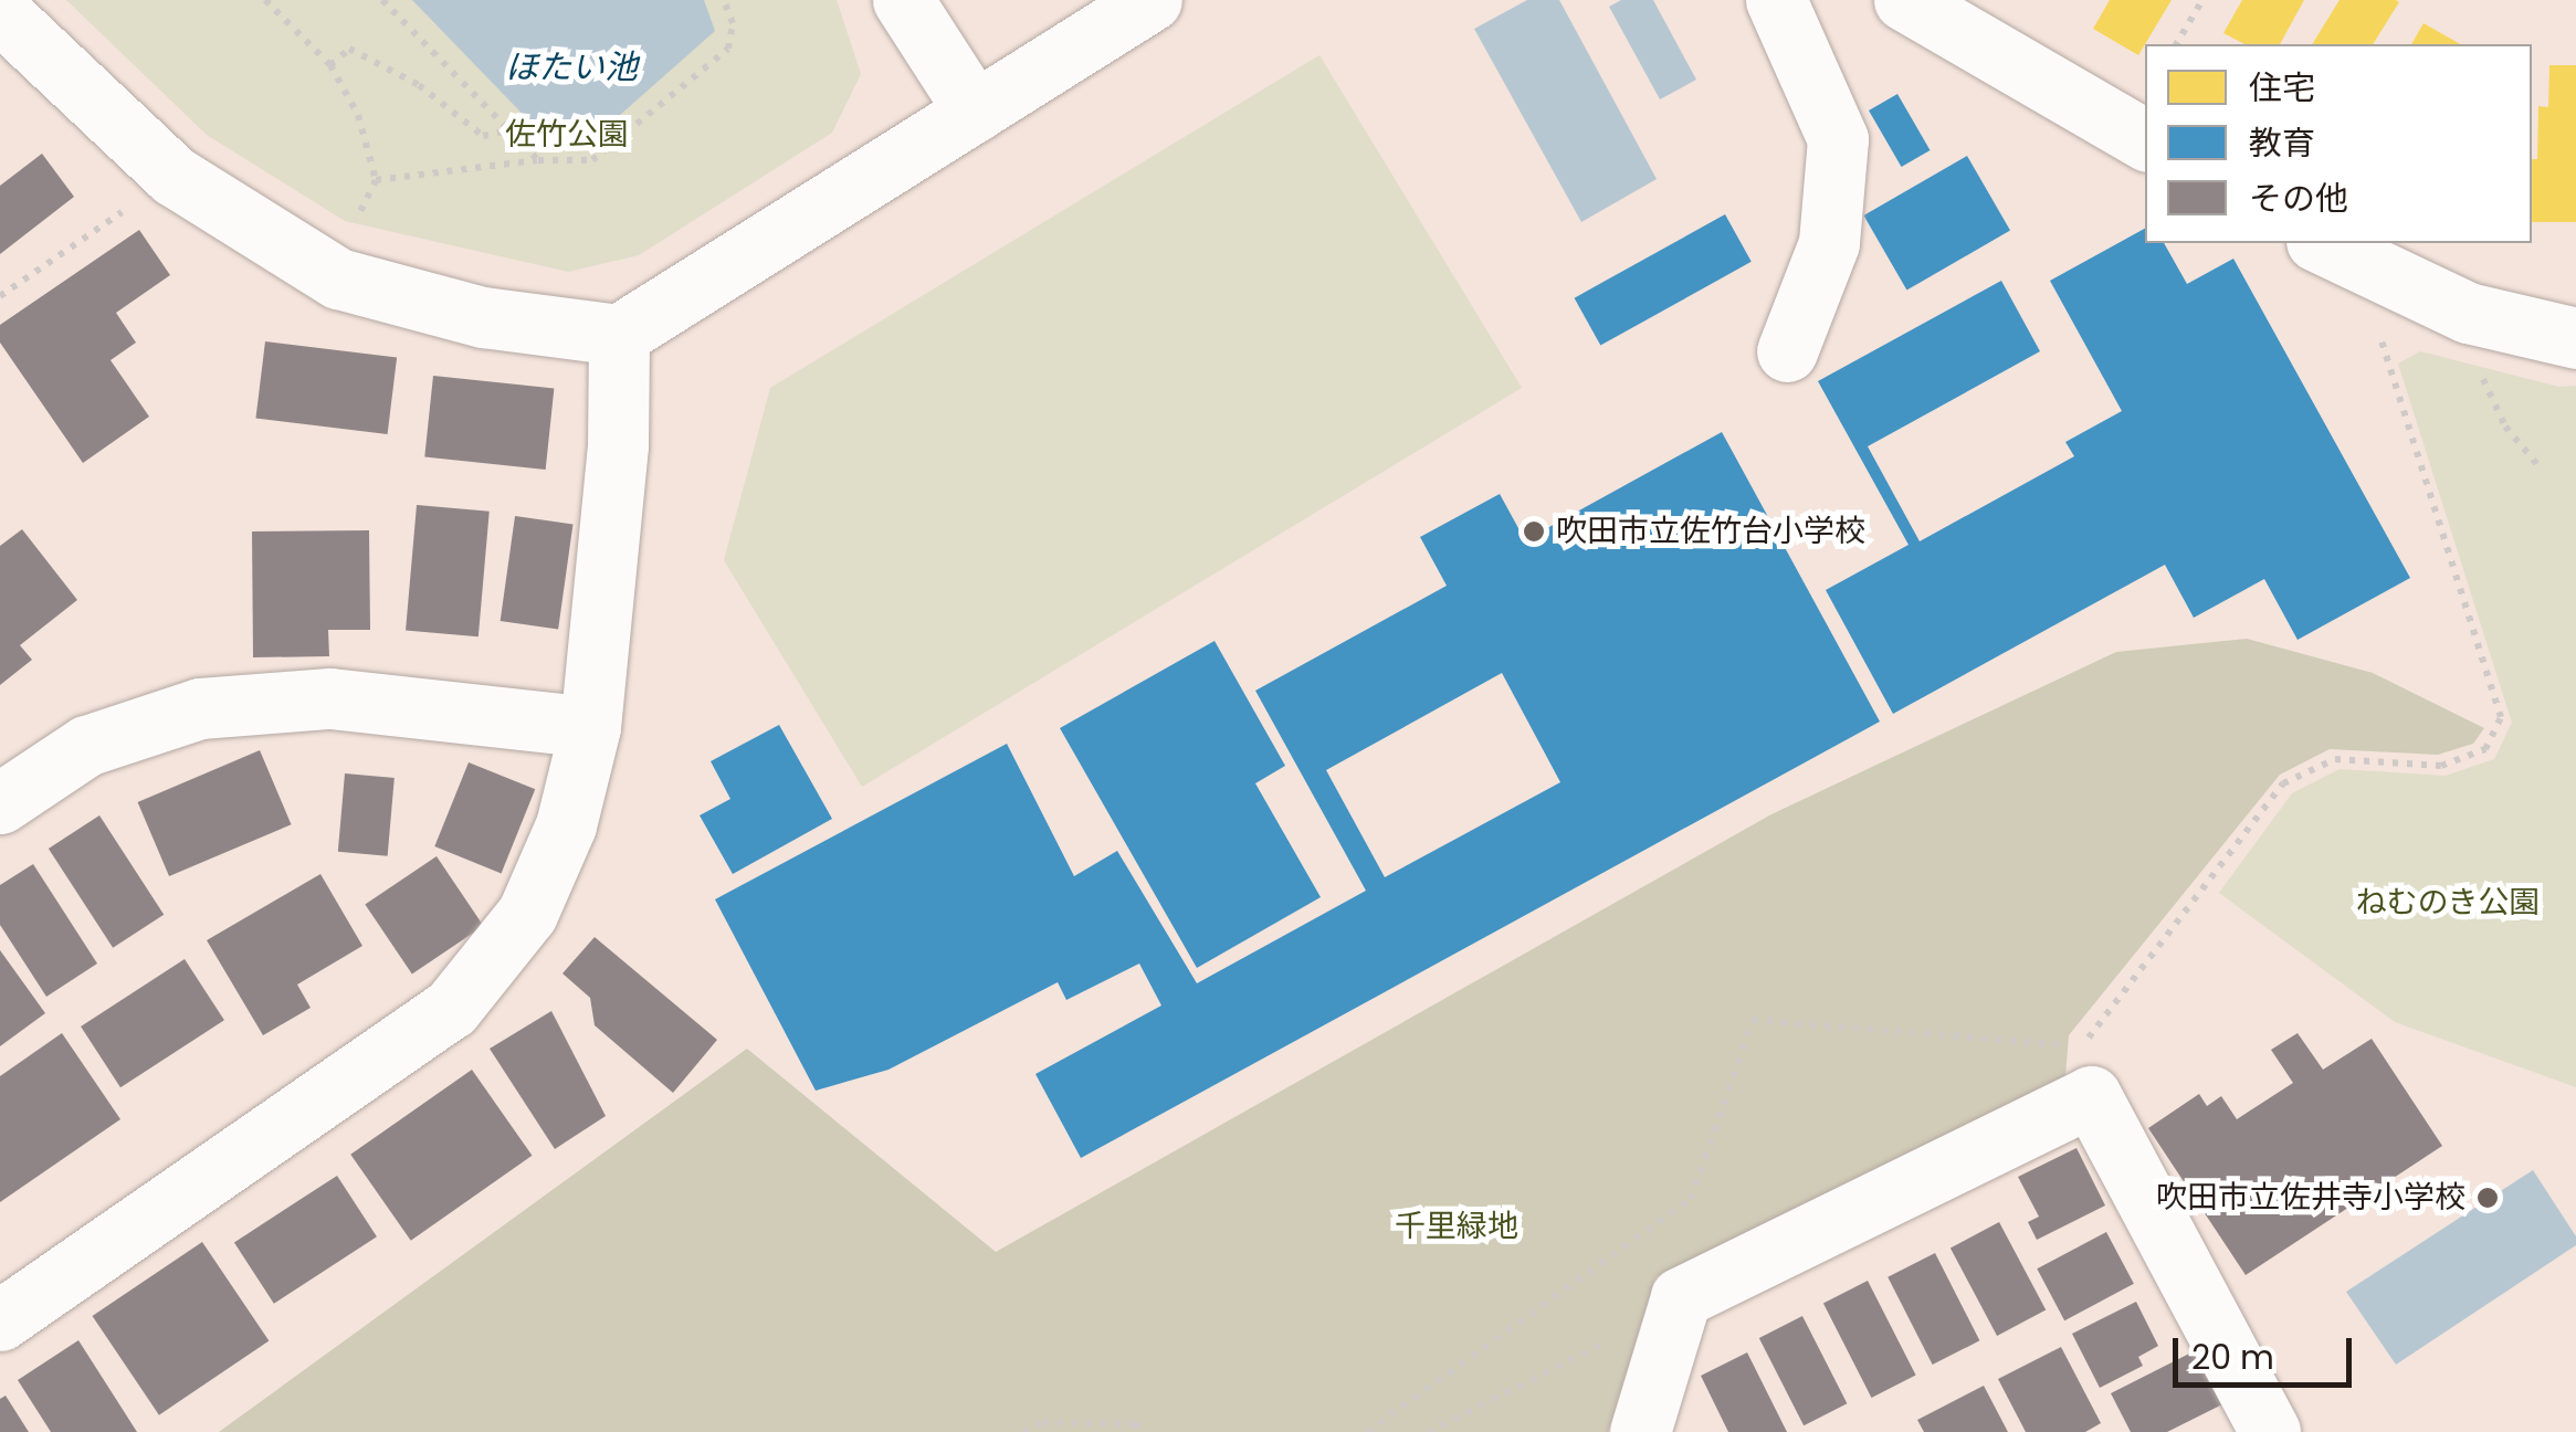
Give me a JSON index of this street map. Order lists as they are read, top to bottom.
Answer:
{
  "water": ["ほたい池"],
  "parks": ["佐竹公園", "ねむのき公園", "千里緑地"],
  "places": ["吹田市立佐竹台小学校", "吹田市立佐井寺小学校"],
  "legend": ["住宅", "教育", "その他"],
  "scale_bar": "20 m"
}
